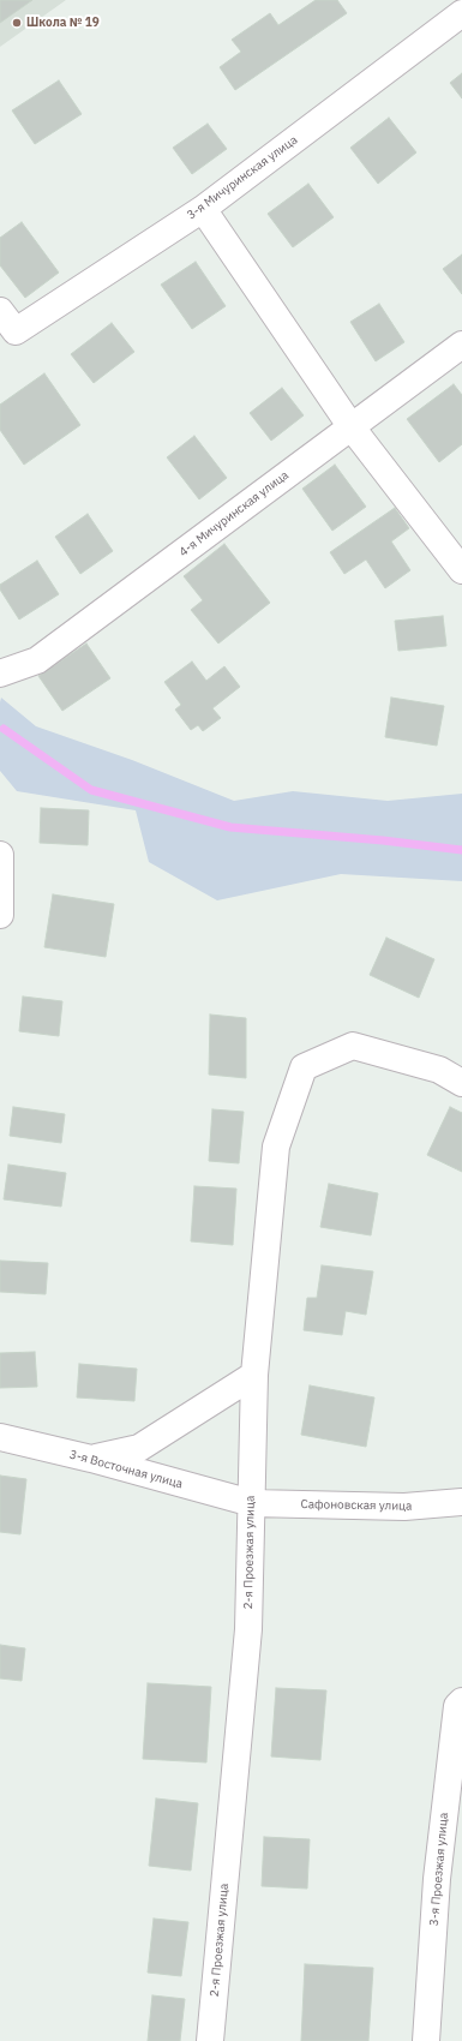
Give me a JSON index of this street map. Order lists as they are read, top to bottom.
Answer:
{
  "streets": {
    "street": [
      "3-я Мичуринская улица",
      "4-я Мичуринская улица",
      "3-я Восточная улица",
      "Сафоновская улица",
      "2-я Проезжая улица",
      "3-я Проезжая улица"
    ]
  },
  "crossings": [
    ["3-я Восточная улица", "Сафоновская улица"],
    ["3-я Восточная улица", "2-я Проезжая улица"],
    ["Сафоновская улица", "2-я Проезжая улица"]
  ],
  "places": ["Школа № 19"]
}
